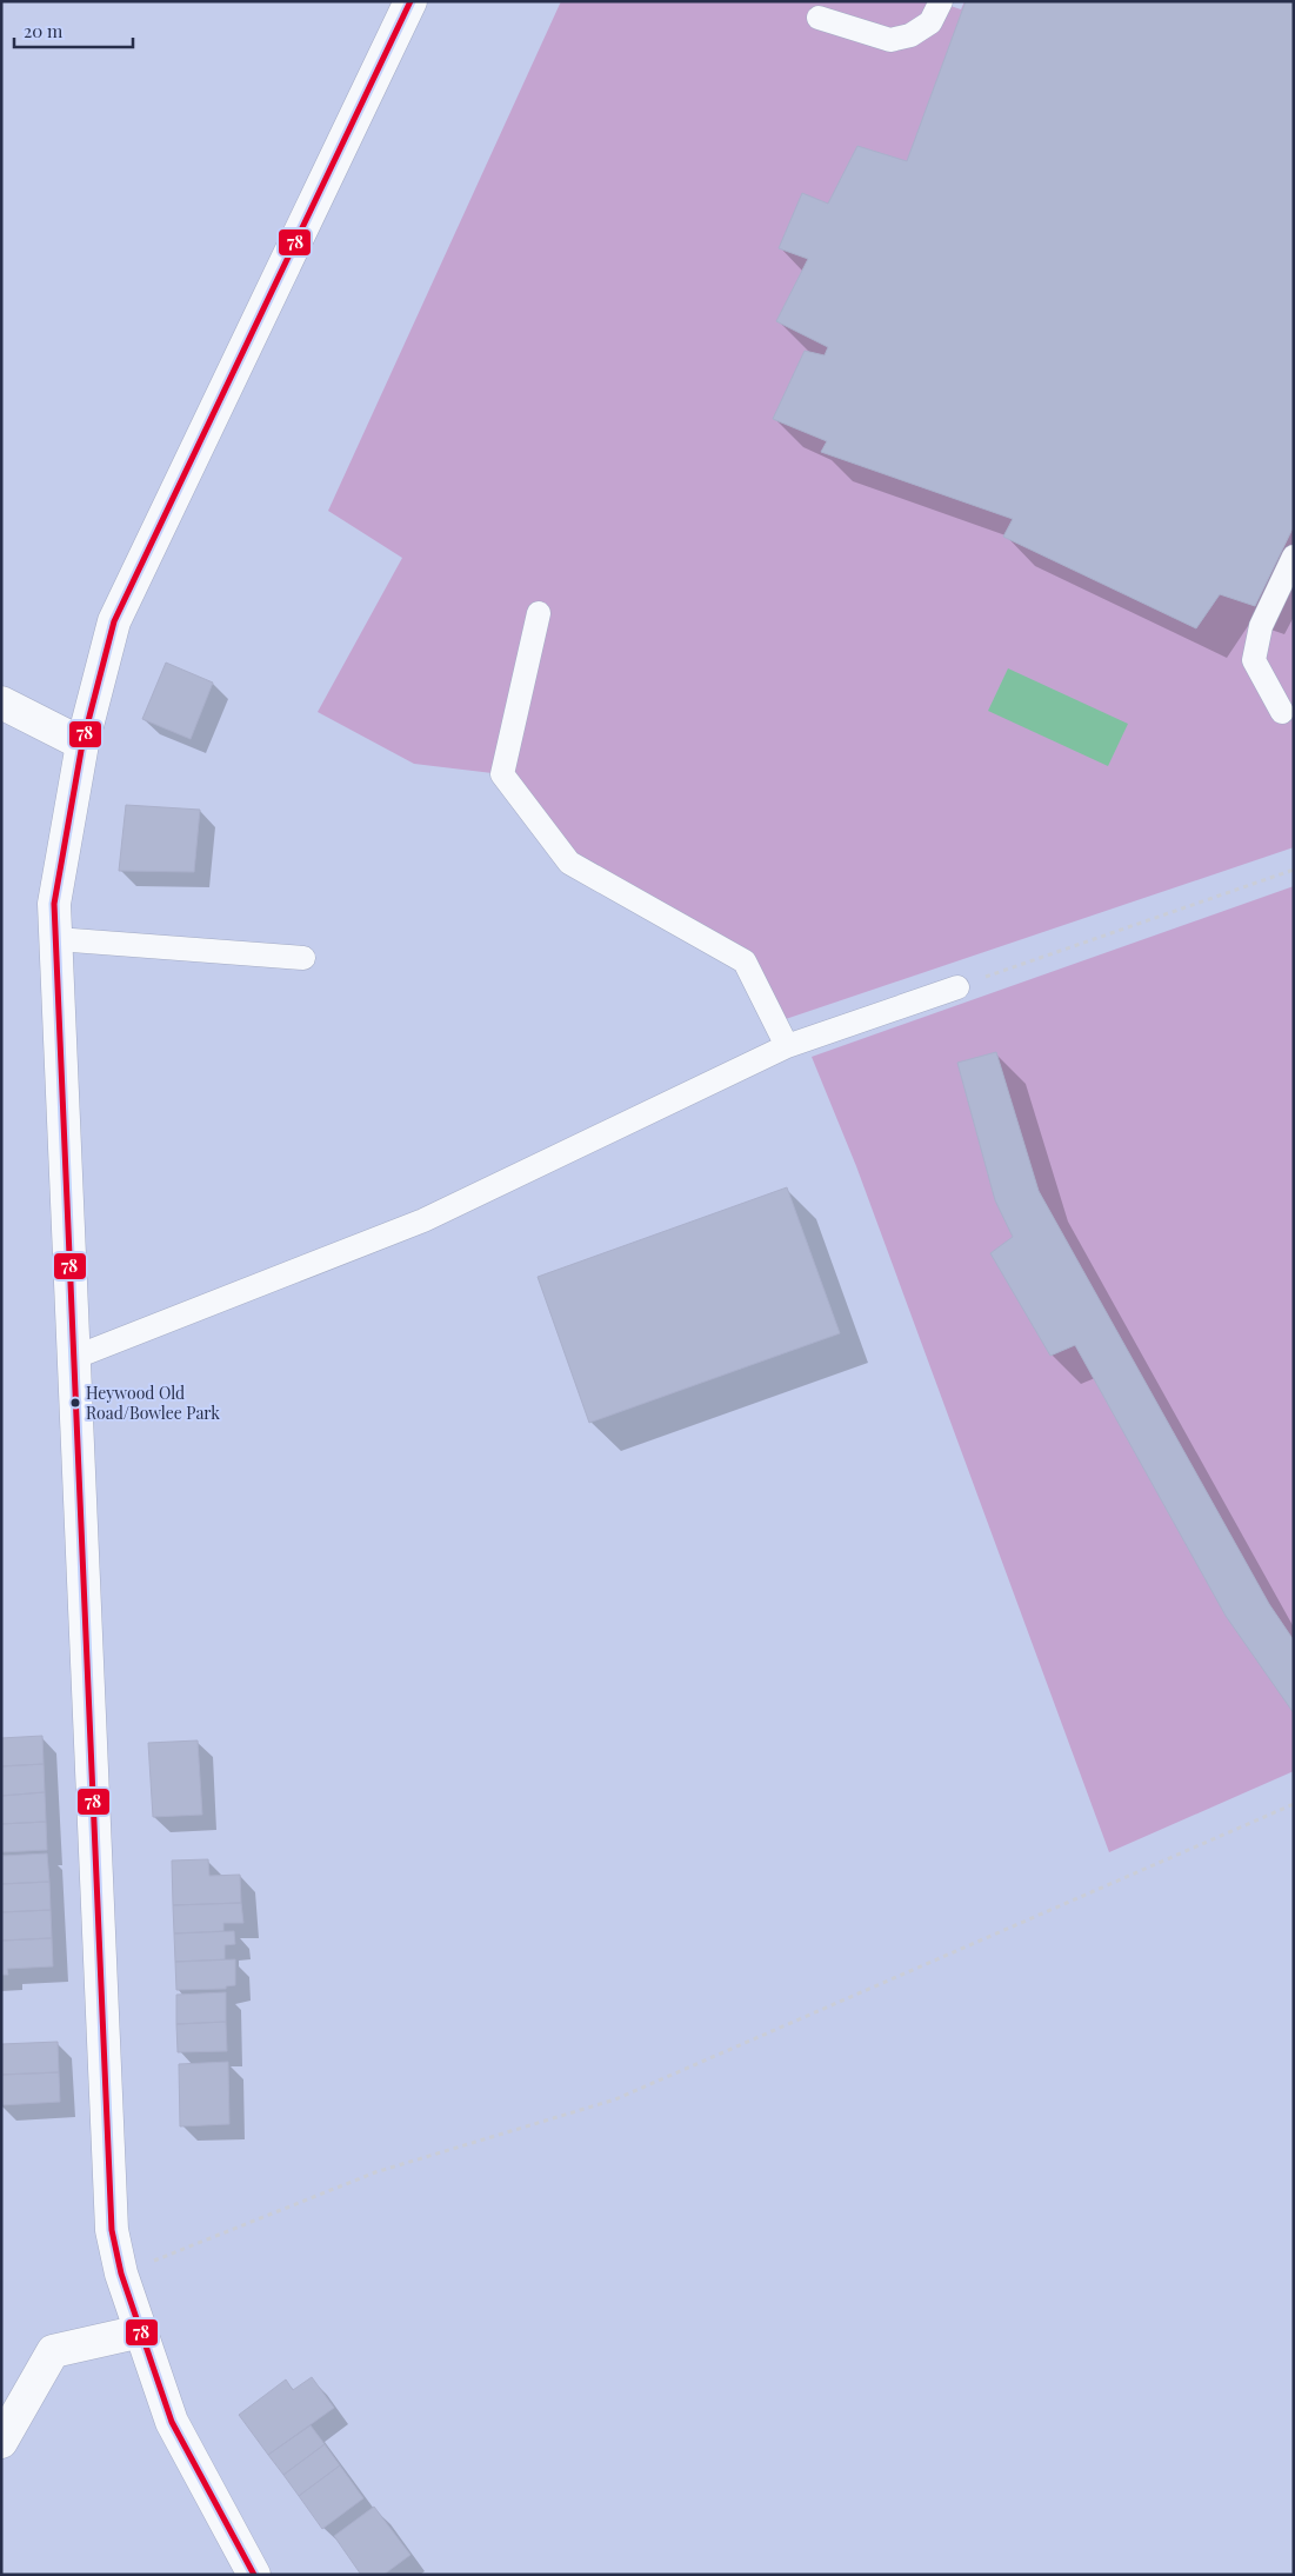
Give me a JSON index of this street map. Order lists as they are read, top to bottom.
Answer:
{
  "places": ["Heywood Old Road/Bowlee Park"],
  "lines": ["transit line 78"],
  "scale_bar": "20 m"
}
